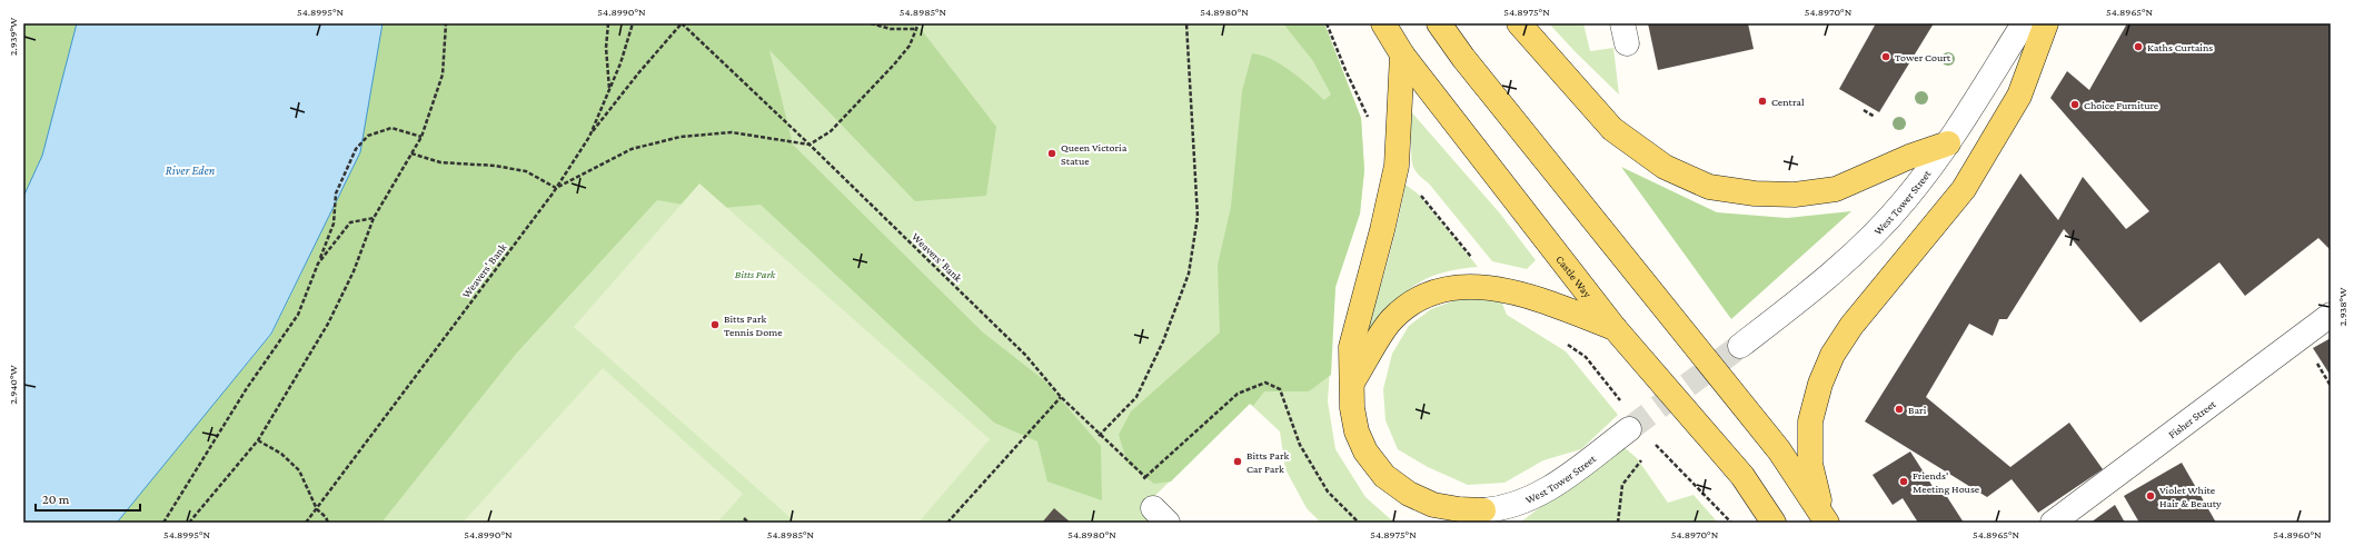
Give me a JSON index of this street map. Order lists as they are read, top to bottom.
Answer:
{
  "streets": {
    "main road": ["Castle Way"],
    "street": ["West Tower Street", "Fisher Street"],
    "path": ["Weavers' Bank"]
  },
  "water": ["River Eden"],
  "parks": ["Bitts Park"],
  "places": [
    "Kaths Curtains",
    "Tower Court",
    "Central",
    "Choice Furniture",
    "Queen Victoria Statue",
    "Bitts Park Tennis Dome",
    "Bari",
    "Bitts Park Car Park",
    "Friends' Meeting House",
    "Violet White Hair & Beauty"
  ],
  "scale_bar": "20 m",
  "coordinates": [
    "54.8995°N",
    "54.8990°N",
    "54.8985°N",
    "54.8980°N",
    "54.8975°N",
    "54.8970°N",
    "54.8965°N",
    "2.939°W",
    "2.938°W",
    "2.940°W",
    "54.8960°N"
  ]
}
